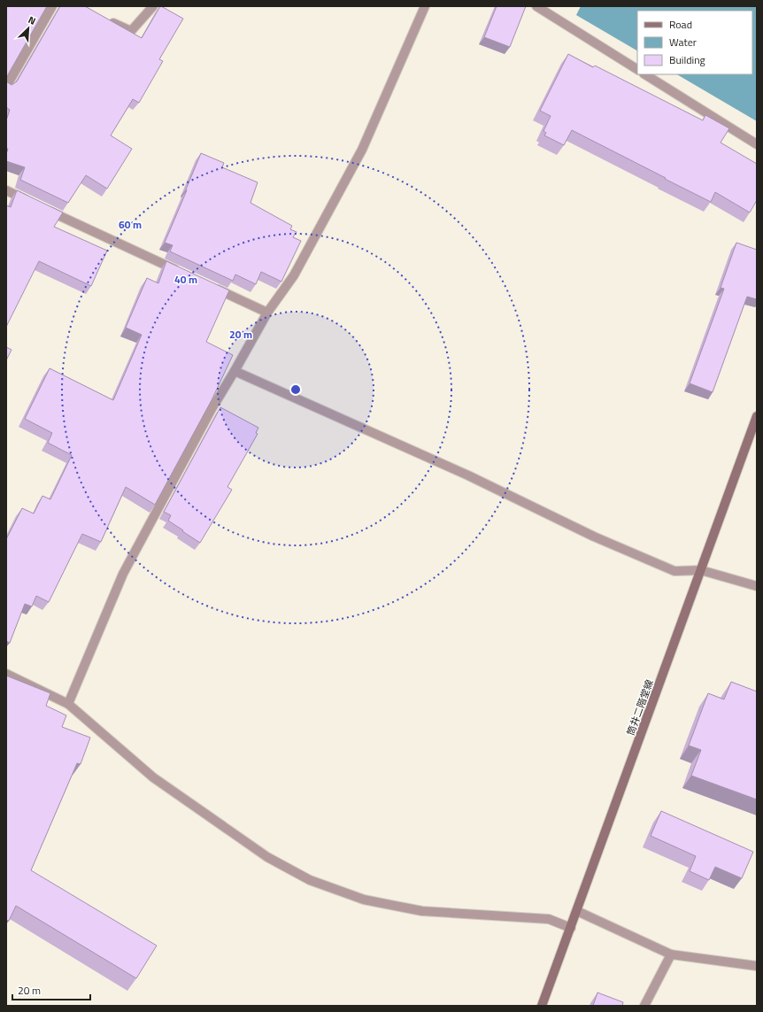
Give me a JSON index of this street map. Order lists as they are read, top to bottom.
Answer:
{
  "streets": {
    "main road": ["筒井二階堂線"]
  },
  "legend": ["Road", "Water", "Building"],
  "scale_bar": "20 m",
  "north": "top right",
  "rings": ["60 m", "40 m", "20 m"]
}
